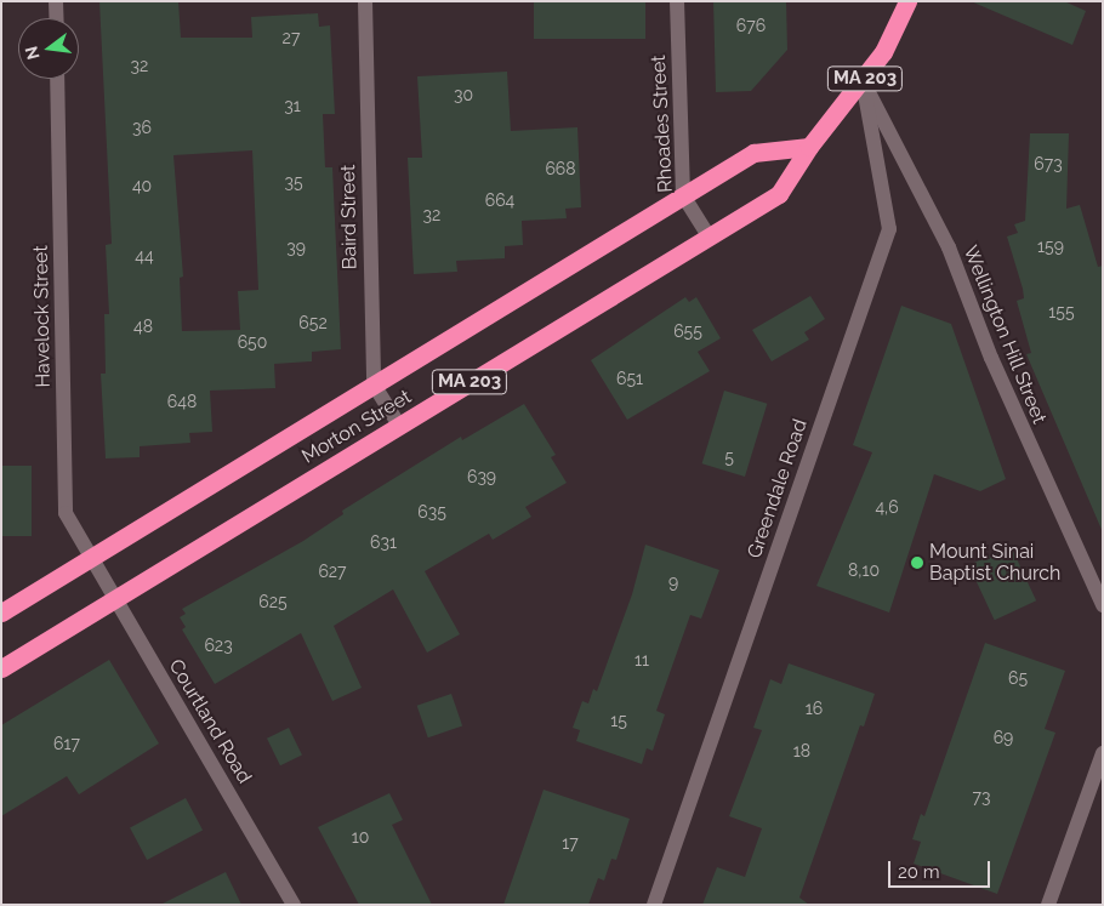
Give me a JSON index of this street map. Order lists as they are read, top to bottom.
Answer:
{
  "streets": {
    "highway": ["MA 203", "Morton Street"],
    "street": [
      "Rhoades Street",
      "Baird Street",
      "Havelock Street",
      "Wellington Hill Street",
      "Greendale Road",
      "Courtland Road"
    ]
  },
  "crossings": [
    ["Rhoades Street", "Morton Street"],
    ["Baird Street", "Morton Street"],
    ["Havelock Street", "Morton Street"],
    ["Havelock Street", "Courtland Road"],
    ["Wellington Hill Street", "Morton Street"],
    ["Wellington Hill Street", "Greendale Road"],
    ["Morton Street", "Greendale Road"],
    ["Morton Street", "Courtland Road"]
  ],
  "places": ["Mount Sinai Baptist Church"],
  "house_numbers": [
    "676",
    "27",
    "32",
    "30",
    "31",
    "36",
    "673",
    "668",
    "35",
    "40",
    "664",
    "32",
    "159",
    "39",
    "44",
    "155",
    "652",
    "48",
    "655",
    "650",
    "651",
    "648",
    "5",
    "639",
    "4,6",
    "635",
    "631",
    "8,10",
    "627",
    "9",
    "625",
    "623",
    "11",
    "65",
    "16",
    "15",
    "69",
    "617",
    "18",
    "73",
    "10",
    "17"
  ],
  "scale_bar": "20 m",
  "north": "left"
}
